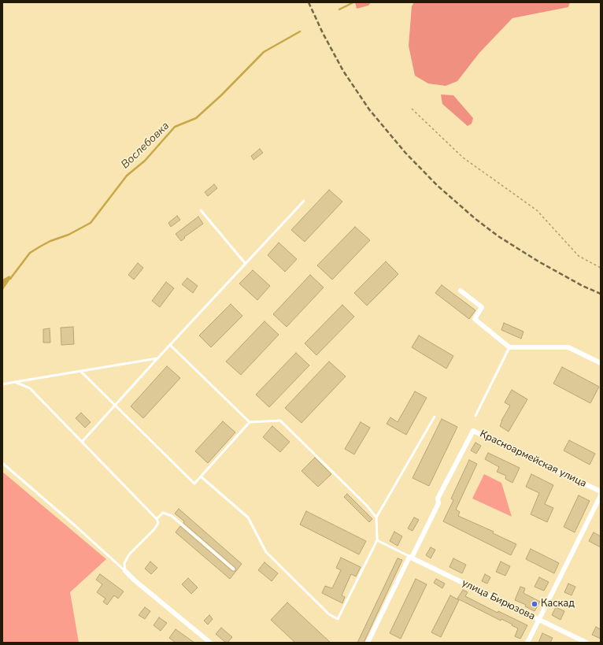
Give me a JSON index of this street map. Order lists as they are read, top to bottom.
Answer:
{
  "streets": {
    "street": ["Красноармейская улица", "улица Бирюзова"]
  },
  "crossings": [
    ["Красноармейская улица", "улица Бирюзова"]
  ],
  "water": ["Вослебовка"],
  "places": ["Каскад"]
}
